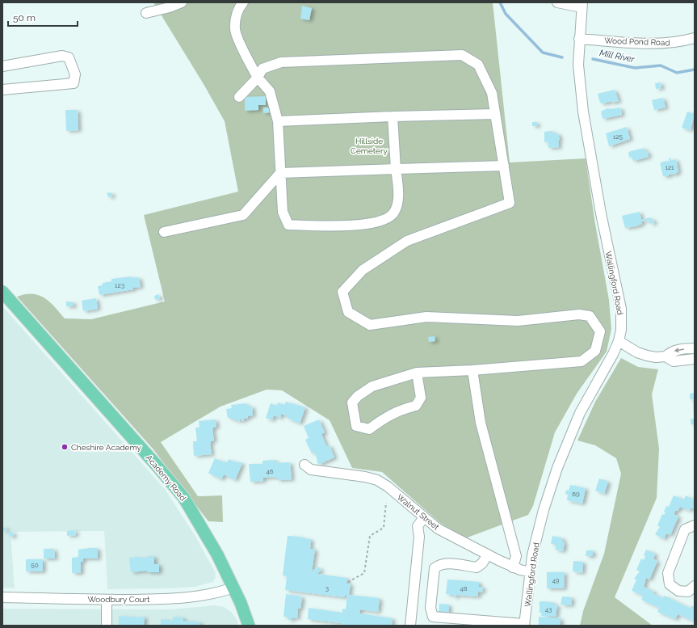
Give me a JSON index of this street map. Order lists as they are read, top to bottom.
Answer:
{
  "streets": {
    "main road": ["Academy Road"],
    "street": [
      "Wood Pond Road",
      "Wallingford Road",
      "Walnut Street",
      "Woodbury Court"
    ]
  },
  "crossings": [
    ["Wood Pond Road", "Wallingford Road"],
    ["Wallingford Road", "Walnut Street"],
    ["Academy Road", "Woodbury Court"]
  ],
  "water": ["Mill River"],
  "parks": ["Hillside Cemetery"],
  "places": ["Cheshire Academy"],
  "house_numbers": [
    "125",
    "121",
    "123",
    "46",
    "69",
    "50",
    "49",
    "3",
    "48",
    "43"
  ],
  "scale_bar": "50 m"
}
